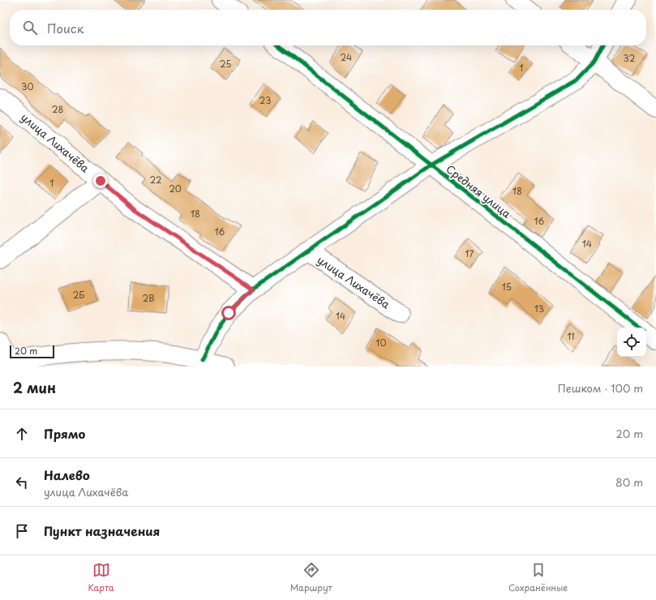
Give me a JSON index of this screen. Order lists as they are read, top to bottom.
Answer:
{
  "streets": {
    "street": ["улица Лихачёва", "Средняя улица"]
  },
  "house_numbers": [
    "24",
    "32",
    "25",
    "1",
    "30",
    "23",
    "28",
    "22",
    "1",
    "20",
    "18",
    "18",
    "16",
    "16",
    "14",
    "17",
    "15",
    "2Б",
    "2В",
    "13",
    "14",
    "11",
    "10"
  ],
  "scale_bar": "20 m",
  "page": {
    "search": "Поиск",
    "scale": "20 m",
    "heading": ["2 мин", "Пешком · 100 m"],
    "list": [
      ["Прямо", "20 m"],
      ["Налево", "улица Лихачёва", "80 m"],
      "Пункт назначения"
    ],
    "nav": ["Карта", "Маршрут", "Сохранённые"]
  }
}
